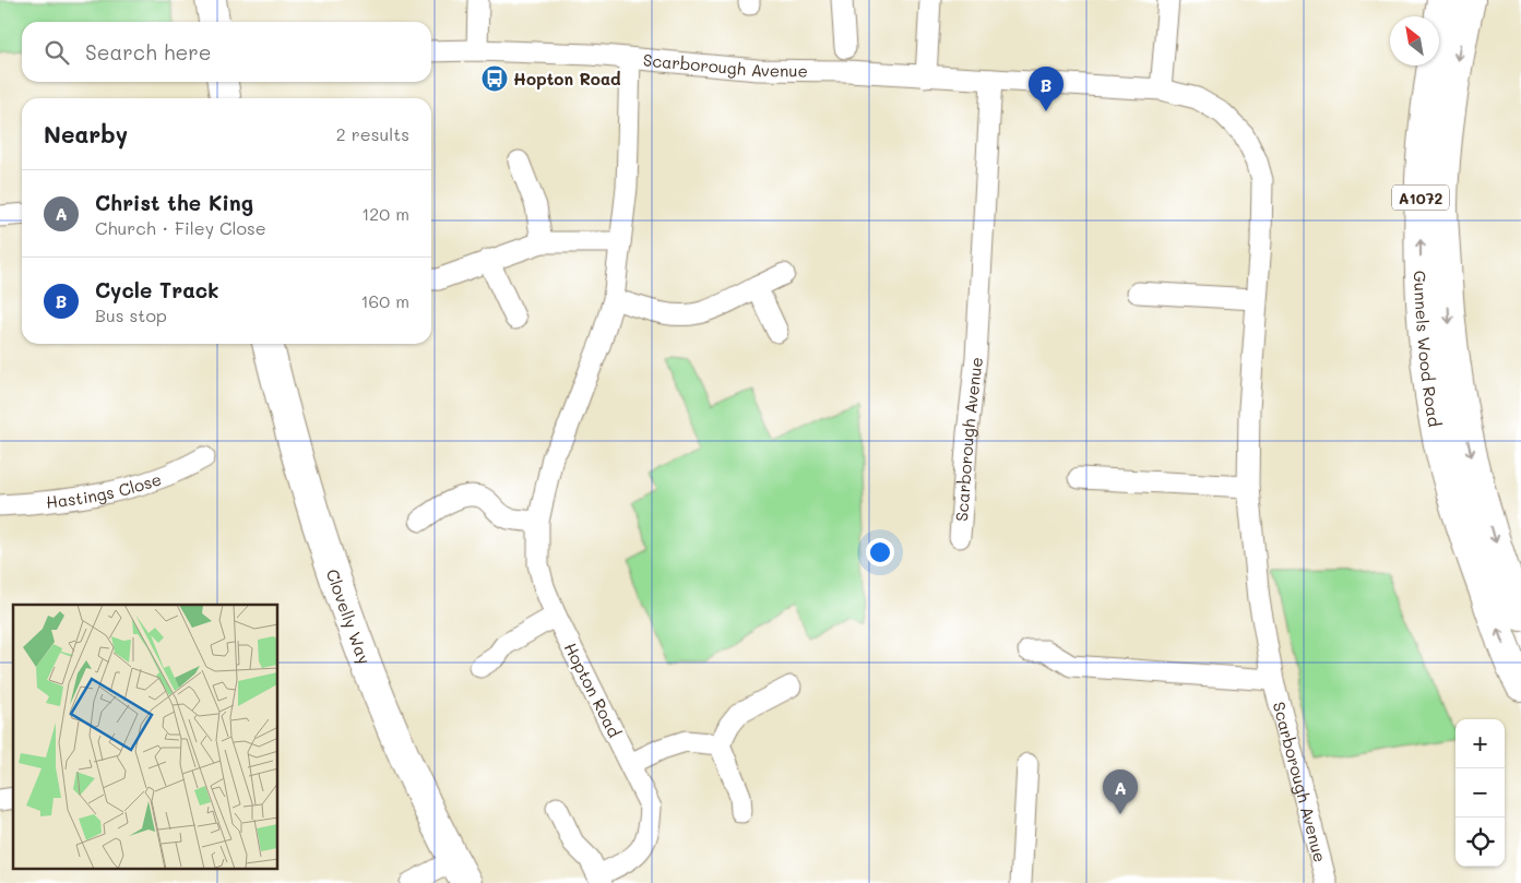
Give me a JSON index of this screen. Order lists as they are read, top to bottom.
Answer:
{
  "streets": {
    "main road": ["A1072", "Gunnels Wood Road", "Clovelly Way"],
    "street": ["Scarborough Avenue", "Hastings Close", "Hopton Road"]
  },
  "crossings": [
    ["Scarborough Avenue", "Hopton Road"]
  ],
  "places": {
    "bus stop": ["Hopton Road"]
  },
  "north": "top left",
  "page": {
    "search": "Search here",
    "pins": ["B", "A"],
    "heading": ["Nearby", "2 results"],
    "list": [
      {
        "mark": "A",
        "name": "Christ the King",
        "note": "Church · Filey Close",
        "value": "120 m"
      },
      {
        "mark": "B",
        "name": "Cycle Track",
        "note": "Bus stop",
        "value": "160 m"
      }
    ],
    "map_buttons": ["+", "−"]
  }
}
